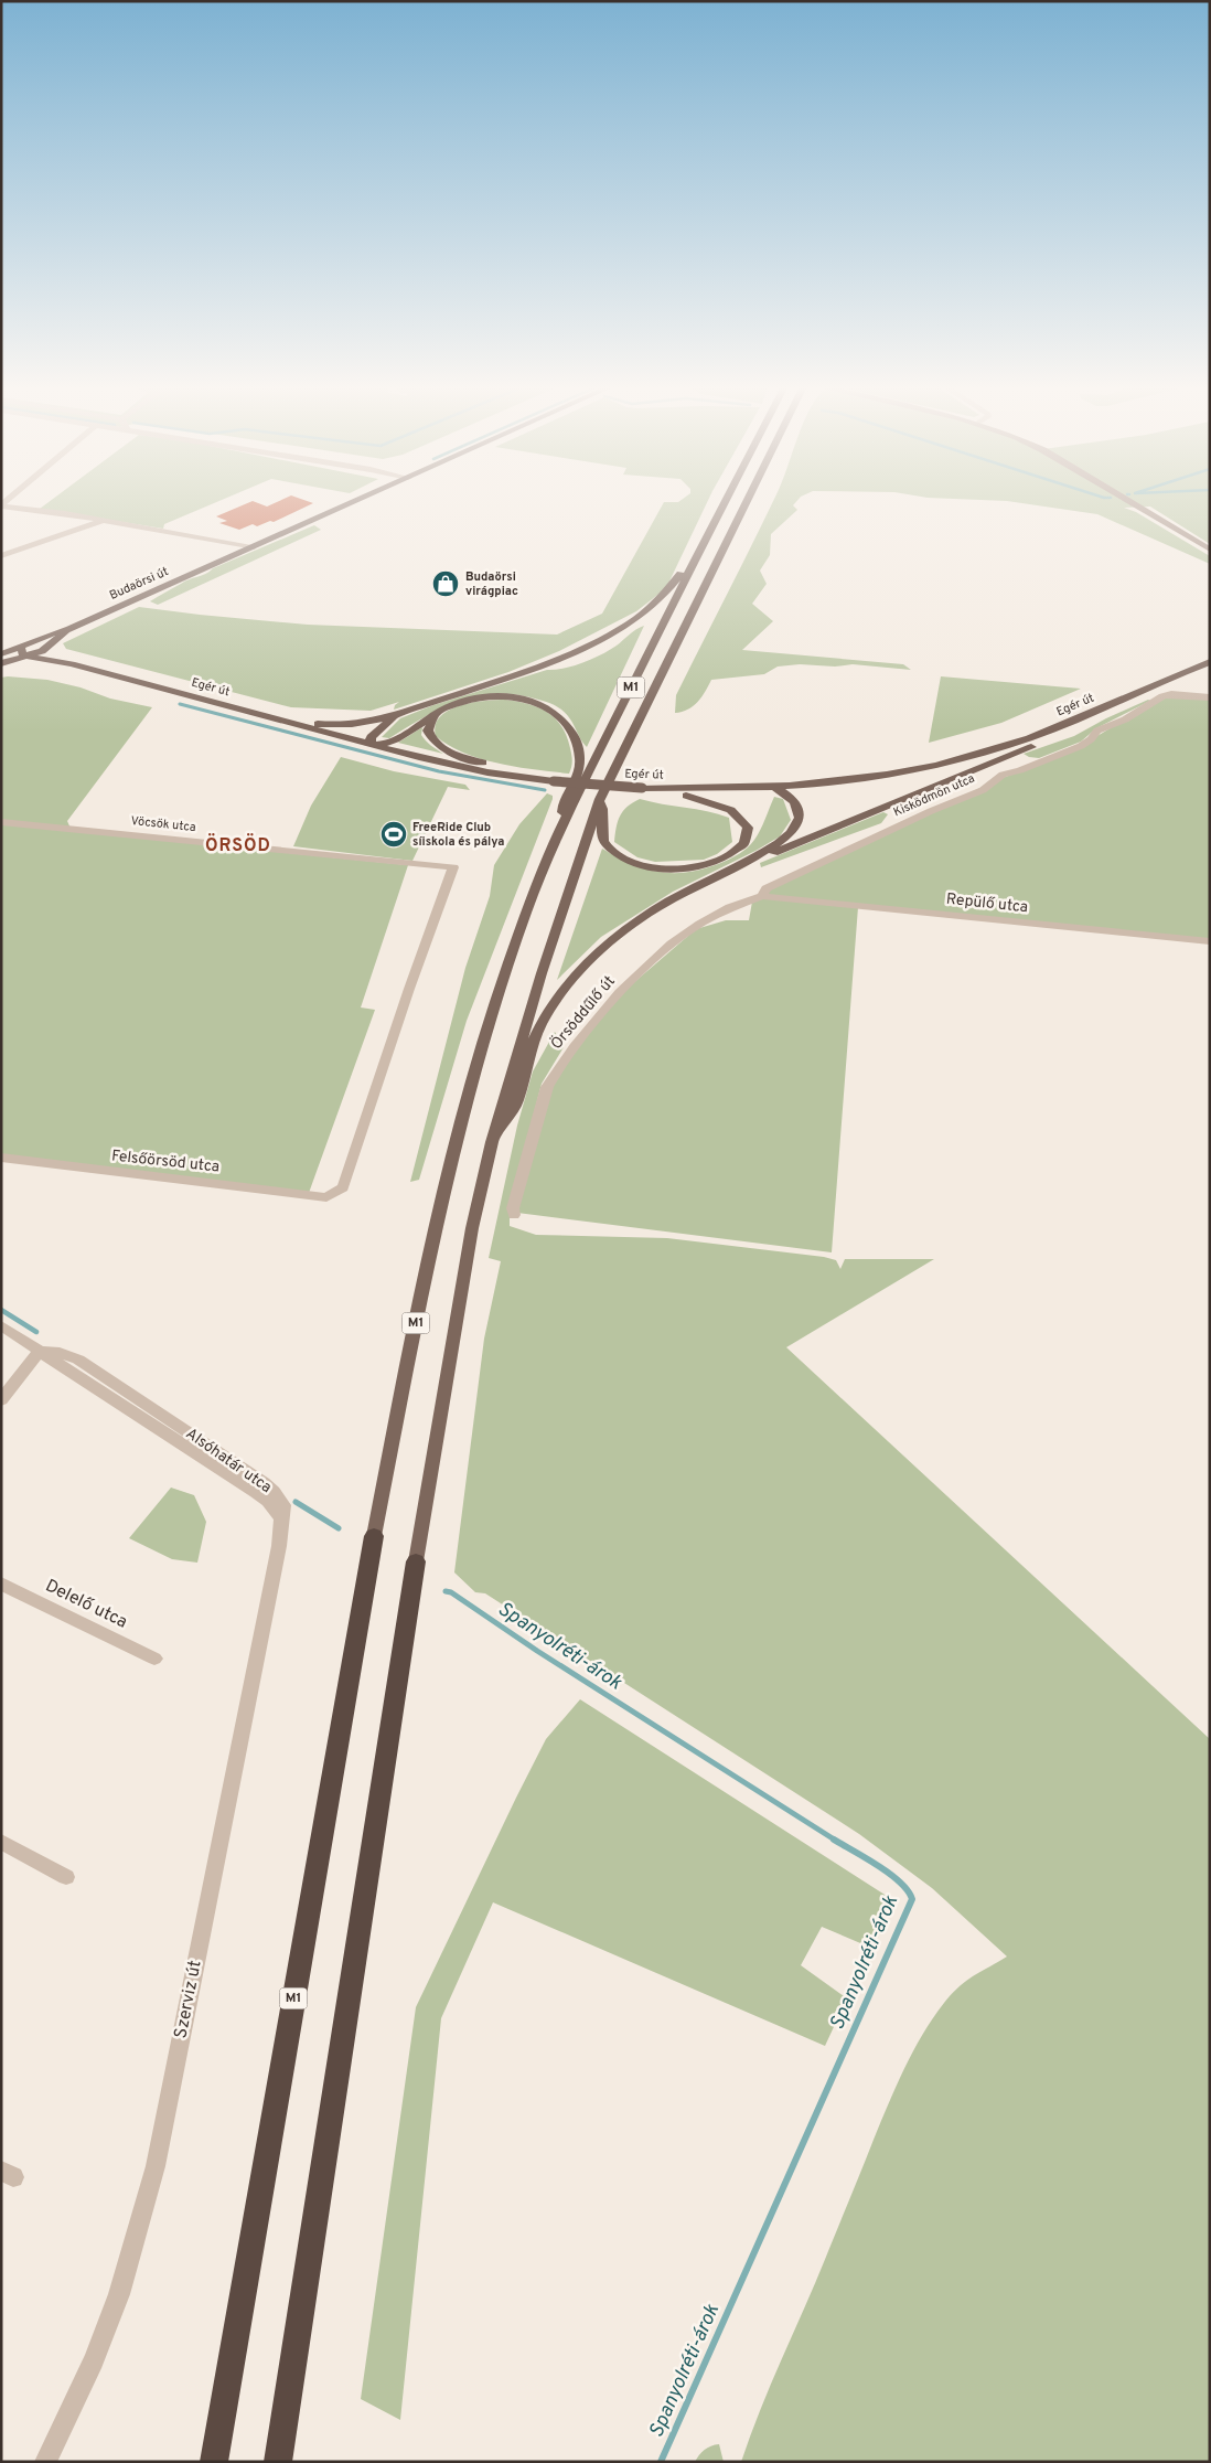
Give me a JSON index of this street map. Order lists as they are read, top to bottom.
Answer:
{
  "streets": {
    "highway": ["M1"],
    "main road": ["Budaörsi út", "Egér út"],
    "street": [
      "Kisködmön utca",
      "Vöcsök utca",
      "Repülő utca",
      "Örsöddűlő út",
      "Felsőörsöd utca",
      "Alsóhatár utca",
      "Delelő utca",
      "Szerviz út"
    ]
  },
  "crossings": [
    ["Budaörsi út", "Egér út"],
    ["Kisködmön utca", "Repülő utca"],
    ["Kisködmön utca", "Örsöddűlő út"],
    ["Vöcsök utca", "Felsőörsöd utca"],
    ["Repülő utca", "Örsöddűlő út"],
    ["Alsóhatár utca", "Szerviz út"]
  ],
  "districts": ["ÖRSÖD"],
  "water": ["Spanyolréti-árok"],
  "places": {
    "shop": ["Budaörsi virágpiac"],
    "sports": ["FreeRide Club síiskola és pálya"]
  }
}
